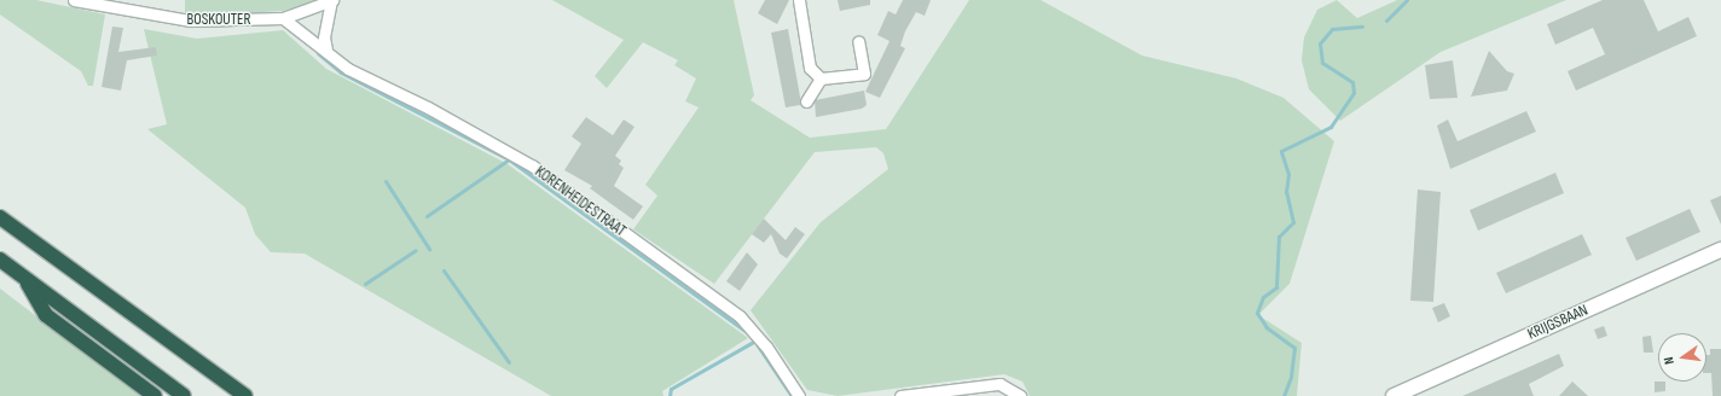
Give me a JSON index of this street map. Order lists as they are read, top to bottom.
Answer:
{
  "streets": {
    "main road": ["KRIJGSBAAN"],
    "street": ["BOSKOUTER", "KORENHEIDESTRAAT"]
  },
  "crossings": [
    ["BOSKOUTER", "KORENHEIDESTRAAT"]
  ],
  "north": "left"
}
